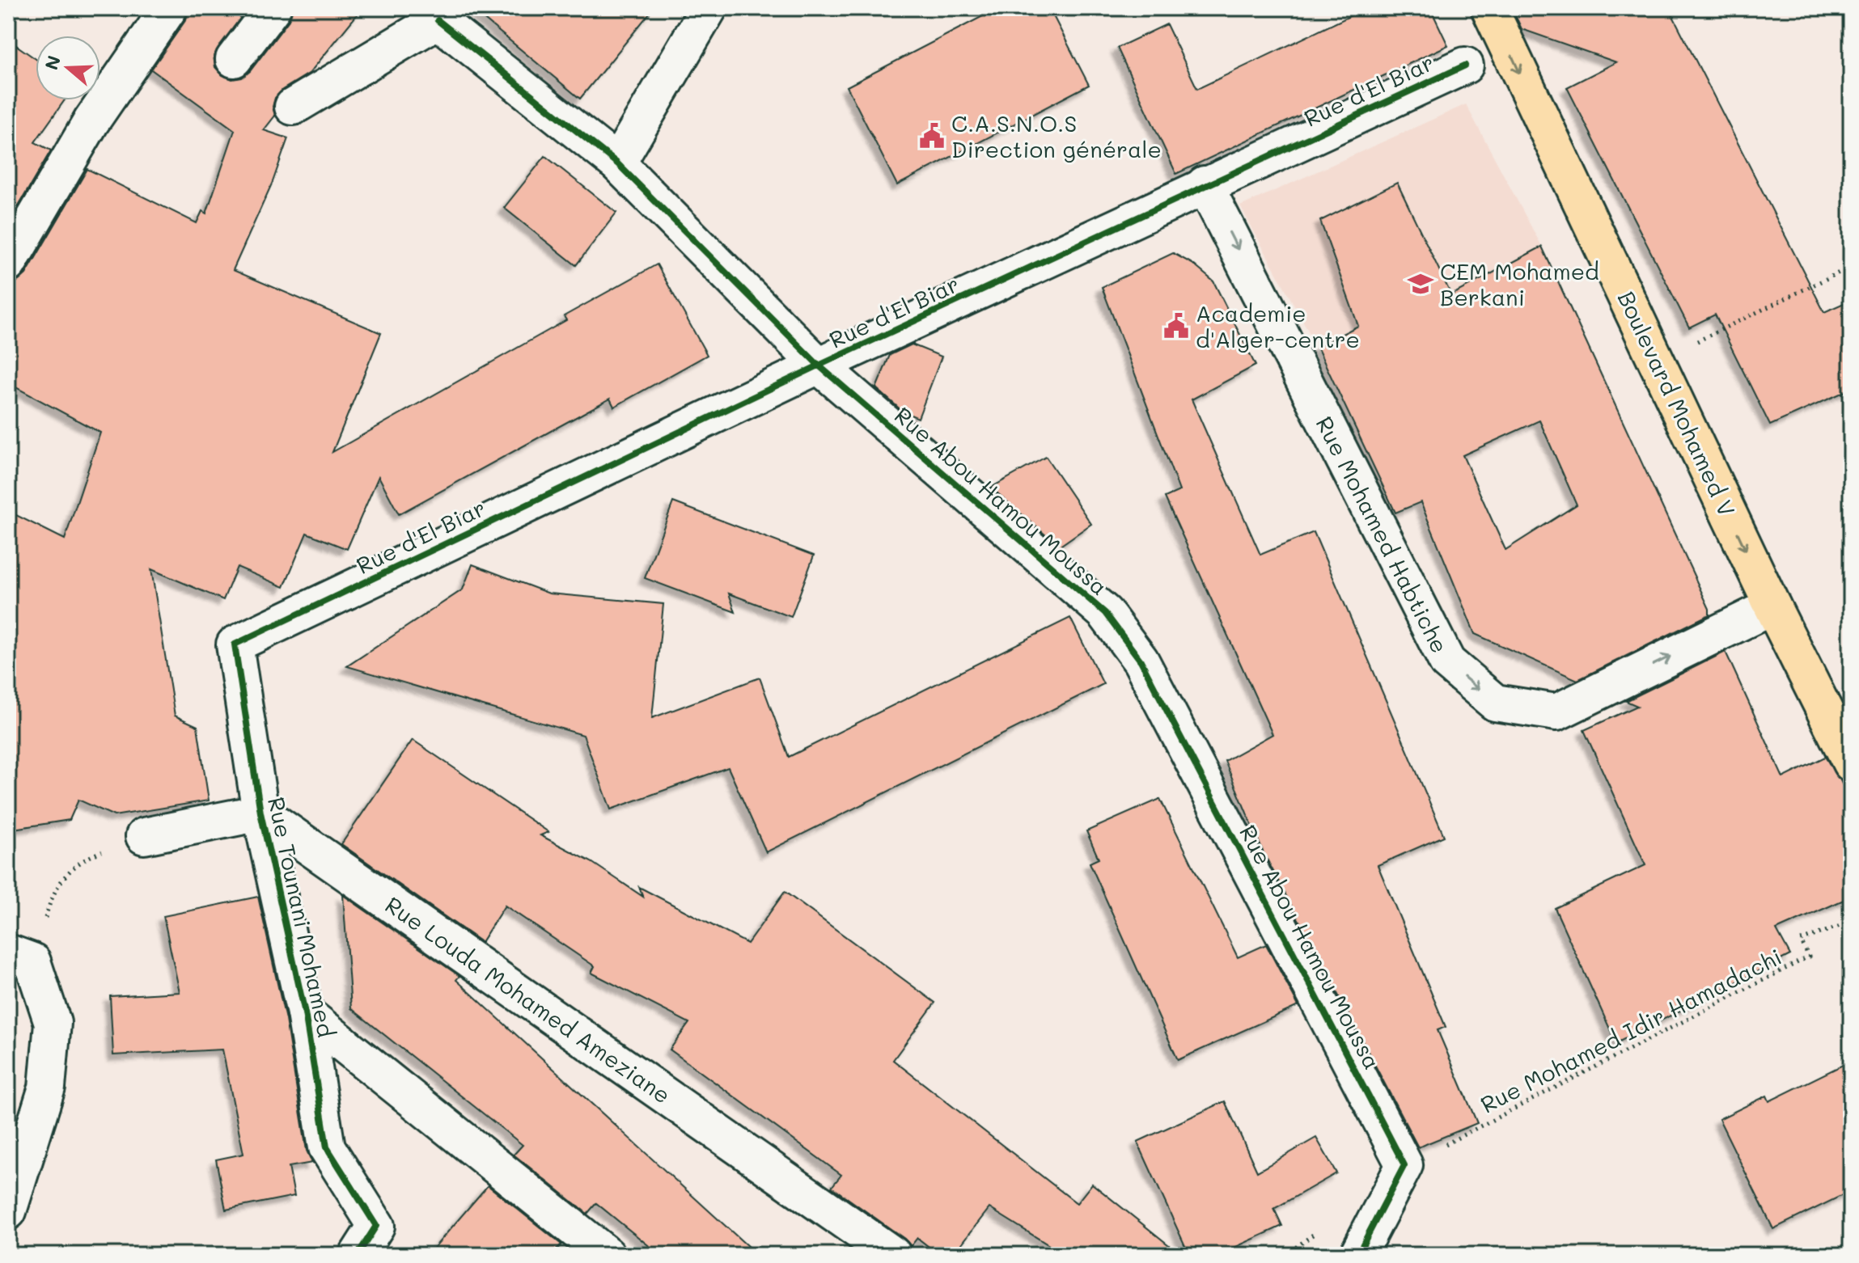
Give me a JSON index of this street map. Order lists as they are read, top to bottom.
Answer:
{
  "streets": {
    "main road": ["Boulevard Mohamed V"],
    "street": [
      "Rue d'El Biar",
      "Rue Abou Hamou Moussa",
      "Rue Mohamed Habtiche",
      "Rue Tounani Mohamed",
      "Rue Louda Mohamed Ameziane"
    ],
    "path": ["Rue Mohamed Idir Hamadachi"]
  },
  "crossings": [
    ["Rue d'El Biar", "Rue Abou Hamou Moussa"],
    ["Rue d'El Biar", "Rue Mohamed Habtiche"],
    ["Rue d'El Biar", "Rue Tounani Mohamed"],
    ["Boulevard Mohamed V", "Rue Mohamed Habtiche"],
    ["Rue Abou Hamou Moussa", "Rue Mohamed Idir Hamadachi"],
    ["Rue Tounani Mohamed", "Rue Louda Mohamed Ameziane"]
  ],
  "one_way": ["Boulevard Mohamed V"],
  "places": {
    "public building": ["C.A.S.N.O.S Direction générale", "Academie d'Alger-centre"],
    "school or university": ["CEM Mohamed Berkani"]
  },
  "north": "left"
}
